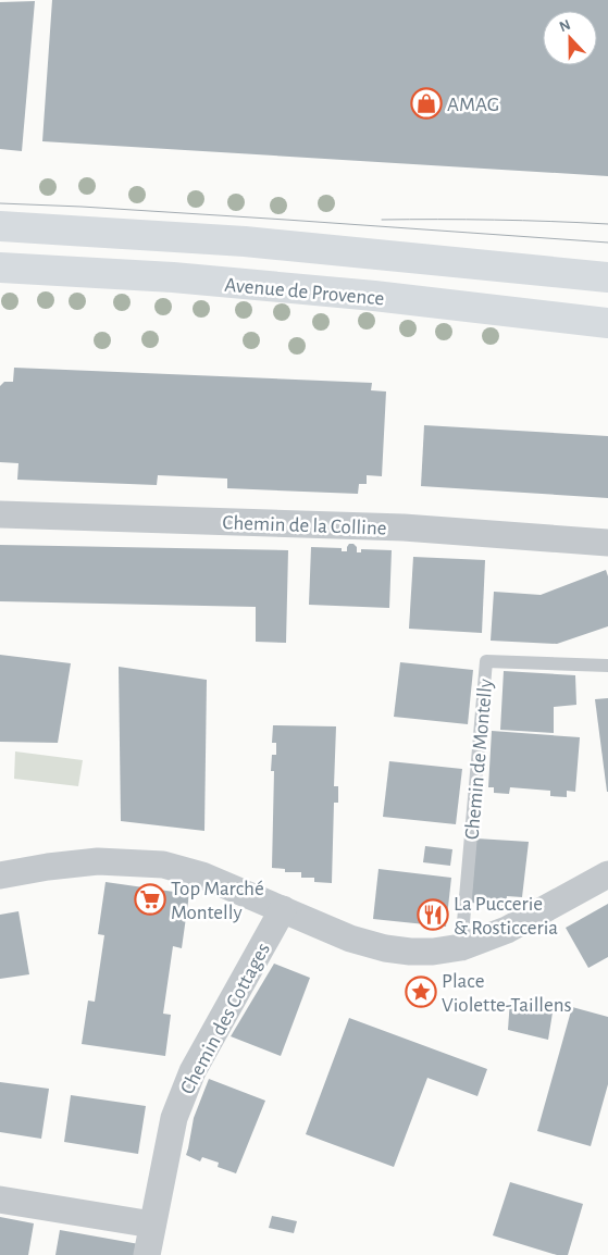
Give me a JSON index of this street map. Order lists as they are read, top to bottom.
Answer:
{
  "streets": {
    "main road": ["Avenue de Provence"],
    "street": ["Chemin de la Colline", "Chemin des Cottages"],
    "lane": ["Chemin de Montelly"]
  },
  "places": {
    "shop": ["AMAG"],
    "supermarket": ["Top Marché Montelly"],
    "restaurant": ["La Puccerie & Rosticceria"],
    "place": ["Place Violette-Taillens"]
  },
  "north": "top"
}
